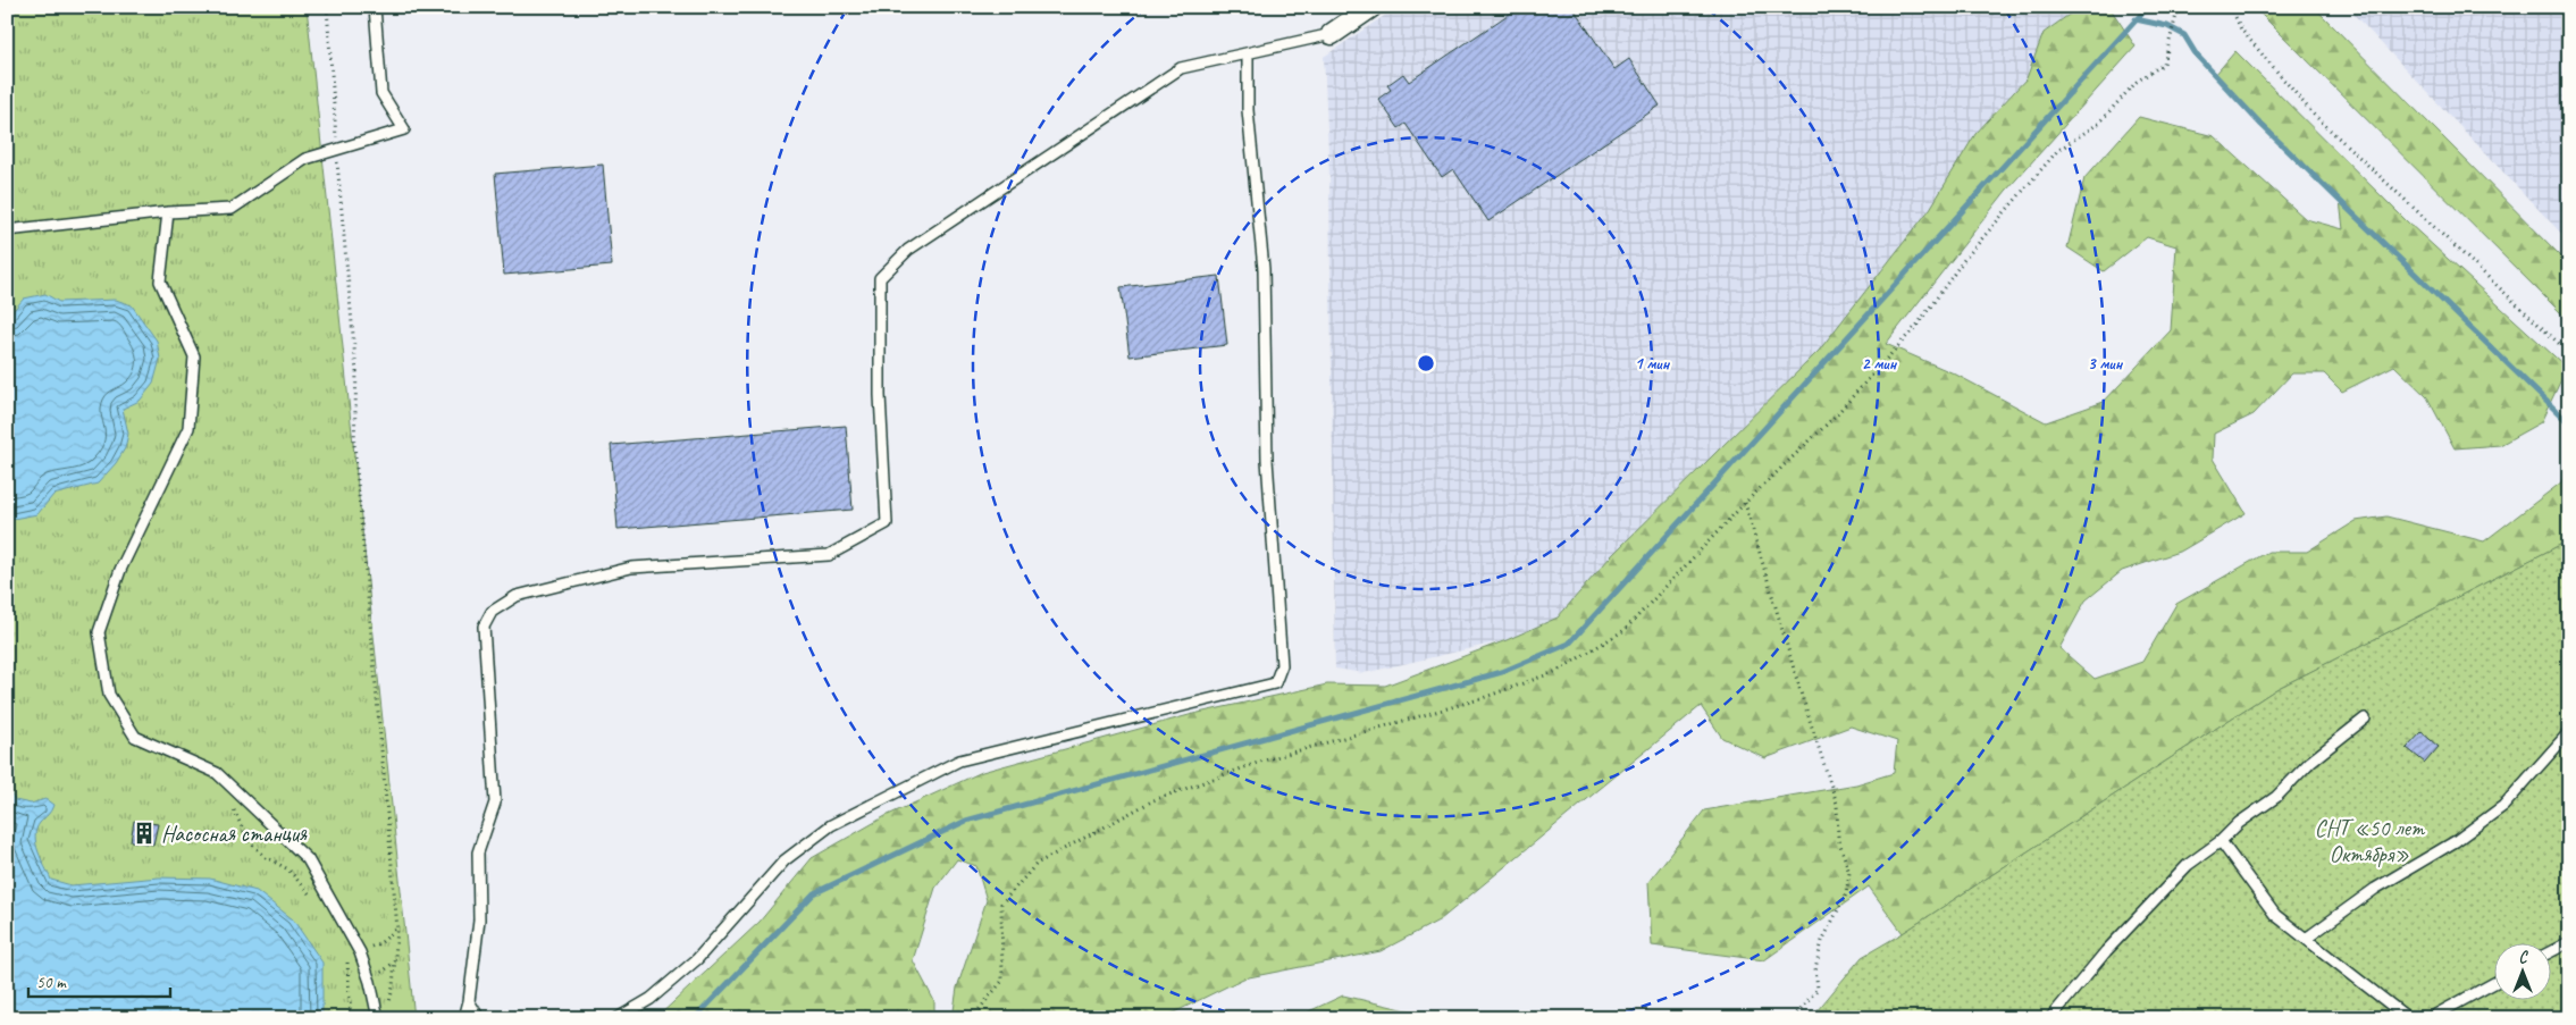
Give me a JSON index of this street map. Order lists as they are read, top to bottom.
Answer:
{
  "parks": ["СНТ «50 лет Октября»"],
  "places": {
    "building": ["Насосная станция"]
  },
  "scale_bar": "50 m",
  "north": "top",
  "rings": ["1 мин", "2 мин", "3 мин"]
}
